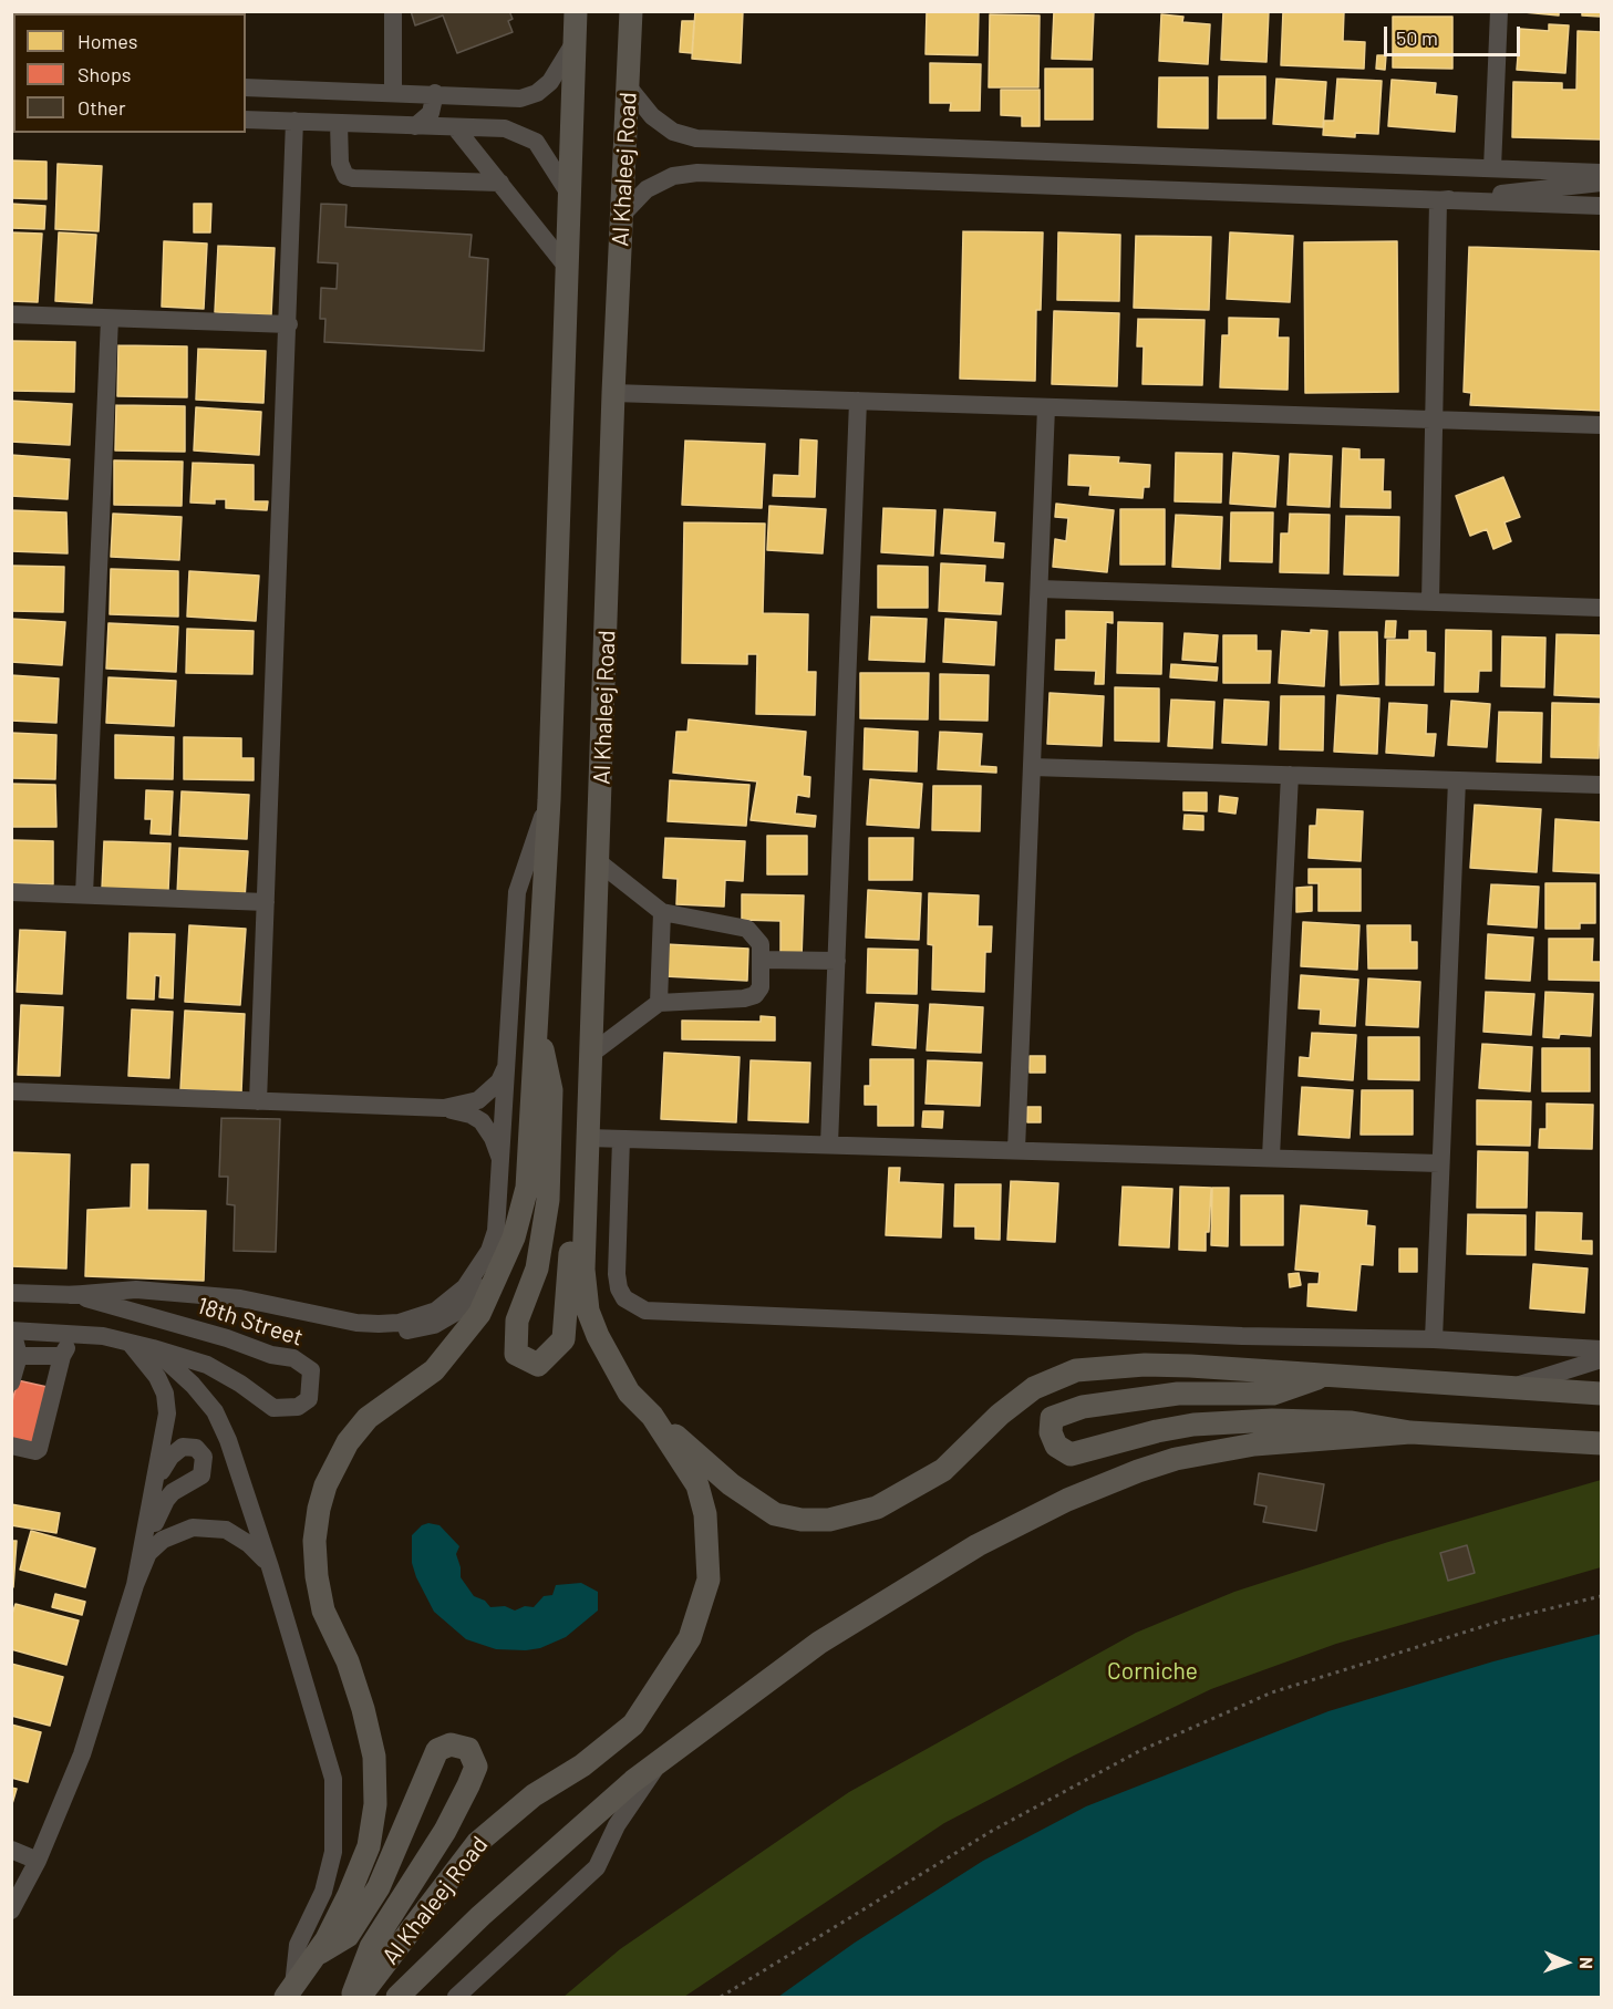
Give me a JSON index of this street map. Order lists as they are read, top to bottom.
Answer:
{
  "streets": {
    "main road": ["Al Khaleej Road"],
    "street": ["18th Street"]
  },
  "parks": ["Corniche"],
  "legend": ["Homes", "Shops", "Other"],
  "scale_bar": "50 m",
  "north": "right"
}
